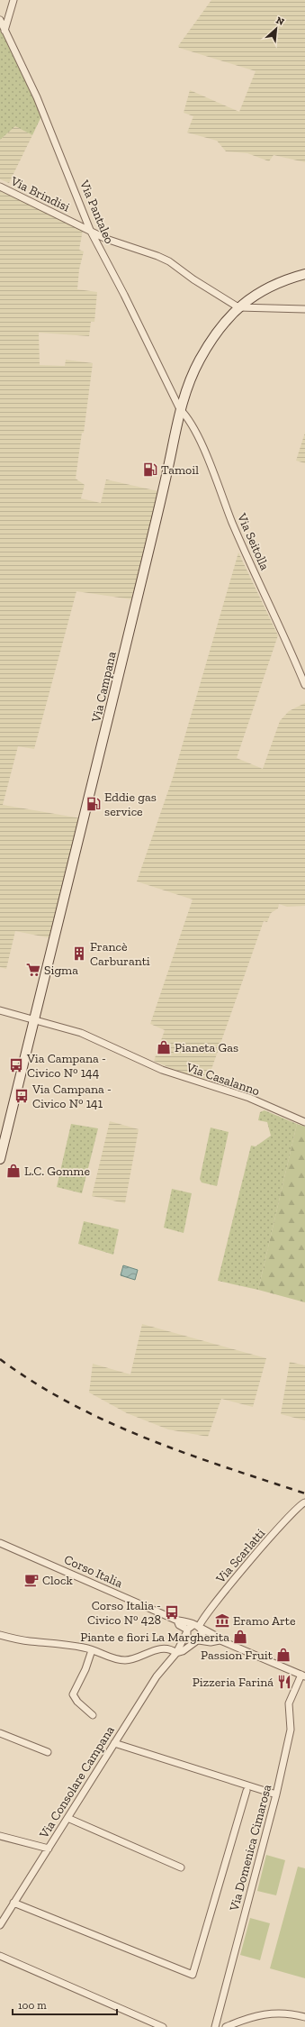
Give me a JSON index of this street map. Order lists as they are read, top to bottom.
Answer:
{
  "streets": {
    "main road": ["Via Campana"],
    "street": [
      "Via Brindisi",
      "Via Pantaleo",
      "Via Seitolla",
      "Via Casalanno",
      "Via Scarlatti",
      "Corso Italia",
      "Via Consolare Campana",
      "Via Domenica Cimarosa"
    ]
  },
  "crossings": [
    ["Via Brindisi", "Via Pantaleo"],
    ["Via Brindisi", "Via Campana"],
    ["Via Pantaleo", "Via Seitolla"],
    ["Via Pantaleo", "Via Campana"],
    ["Via Seitolla", "Via Campana"],
    ["Via Campana", "Via Casalanno"],
    ["Via Scarlatti", "Corso Italia"],
    ["Corso Italia", "Via Consolare Campana"],
    ["Corso Italia", "Via Domenica Cimarosa"]
  ],
  "places": {
    "fuel station": ["Tamoil", "Eddie gas service"],
    "building": ["Francè Carburanti"],
    "supermarket": ["Sigma"],
    "shop": [
      "Pianeta Gas",
      "L.C. Gomme",
      "Piante e fiori La Margherita",
      "Passion Fruit"
    ],
    "bus stop": ["Via Campana - Civico N° 144", "Via Campana - Civico N° 141", "Corso Italia - Civico N° 428"],
    "cafe": ["Clock"],
    "museum": ["Eramo Arte"],
    "restaurant": ["Pizzeria Fariná"]
  },
  "scale_bar": "100 m",
  "north": "top right"
}
